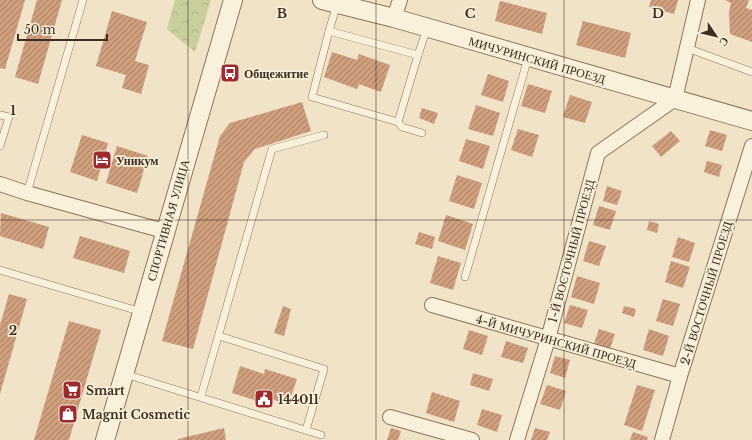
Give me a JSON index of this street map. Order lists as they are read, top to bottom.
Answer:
{
  "streets": {
    "street": [
      "МИЧУРИНСКИЙ ПРОЕЗД",
      "СПОРТИВНАЯ УЛИЦА",
      "1-Й ВОСТОЧНЫЙ ПРОЕЗД",
      "2-Й ВОСТОЧНЫЙ ПРОЕЗД",
      "4-Й МИЧУРИНСКИЙ ПРОЕЗД"
    ]
  },
  "crossings": [
    ["МИЧУРИНСКИЙ ПРОЕЗД", "1-Й ВОСТОЧНЫЙ ПРОЕЗД"],
    ["1-Й ВОСТОЧНЫЙ ПРОЕЗД", "4-Й МИЧУРИНСКИЙ ПРОЕЗД"],
    ["2-Й ВОСТОЧНЫЙ ПРОЕЗД", "4-Й МИЧУРИНСКИЙ ПРОЕЗД"]
  ],
  "places": {
    "bus stop": ["Общежитие"],
    "hotel": ["Уникум"],
    "supermarket": ["Smart"],
    "public building": ["144011"],
    "shop": ["Magnit Cosmetic"]
  },
  "scale_bar": "50 m",
  "north": "bottom right",
  "grid": {
    "columns": ["B", "C", "D"],
    "rows": ["1", "2"]
  }
}
